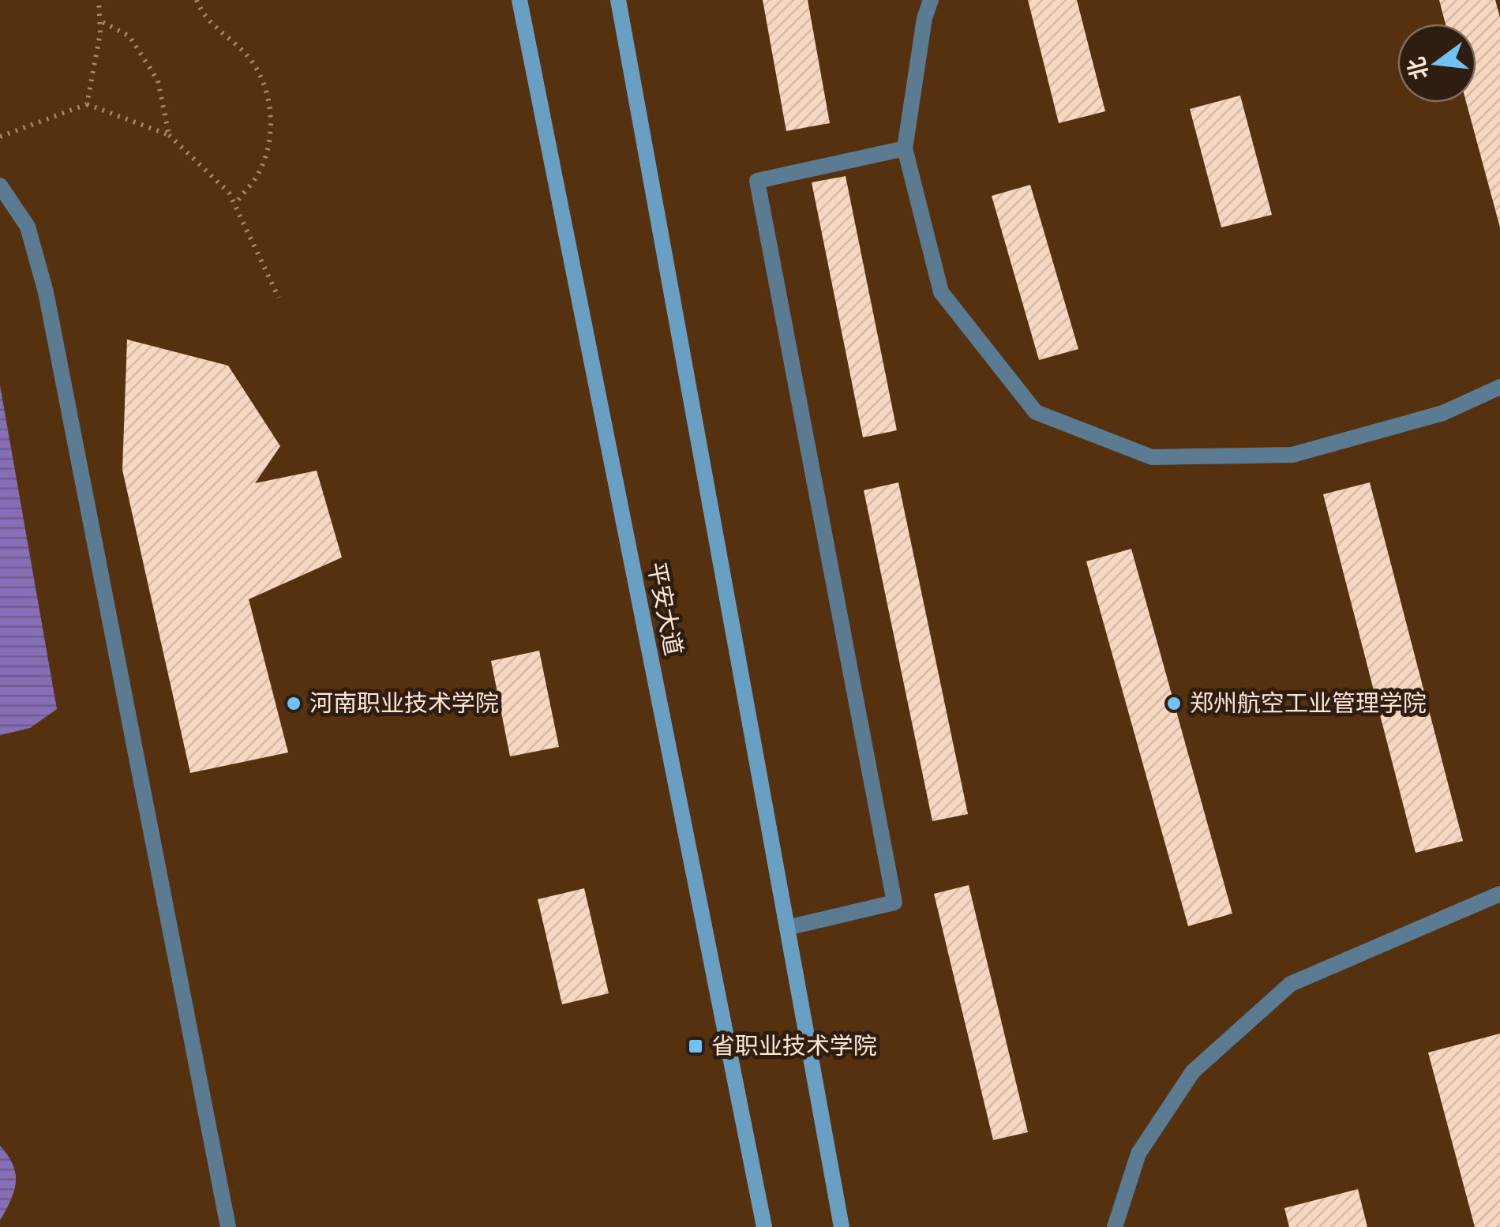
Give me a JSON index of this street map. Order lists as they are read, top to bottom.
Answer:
{
  "streets": {
    "main road": ["平安大道"]
  },
  "places": {
    "other": ["河南职业技术学院", "郑州航空工业管理学院"],
    "transit": ["省职业技术学院"]
  },
  "north": "left"
}
